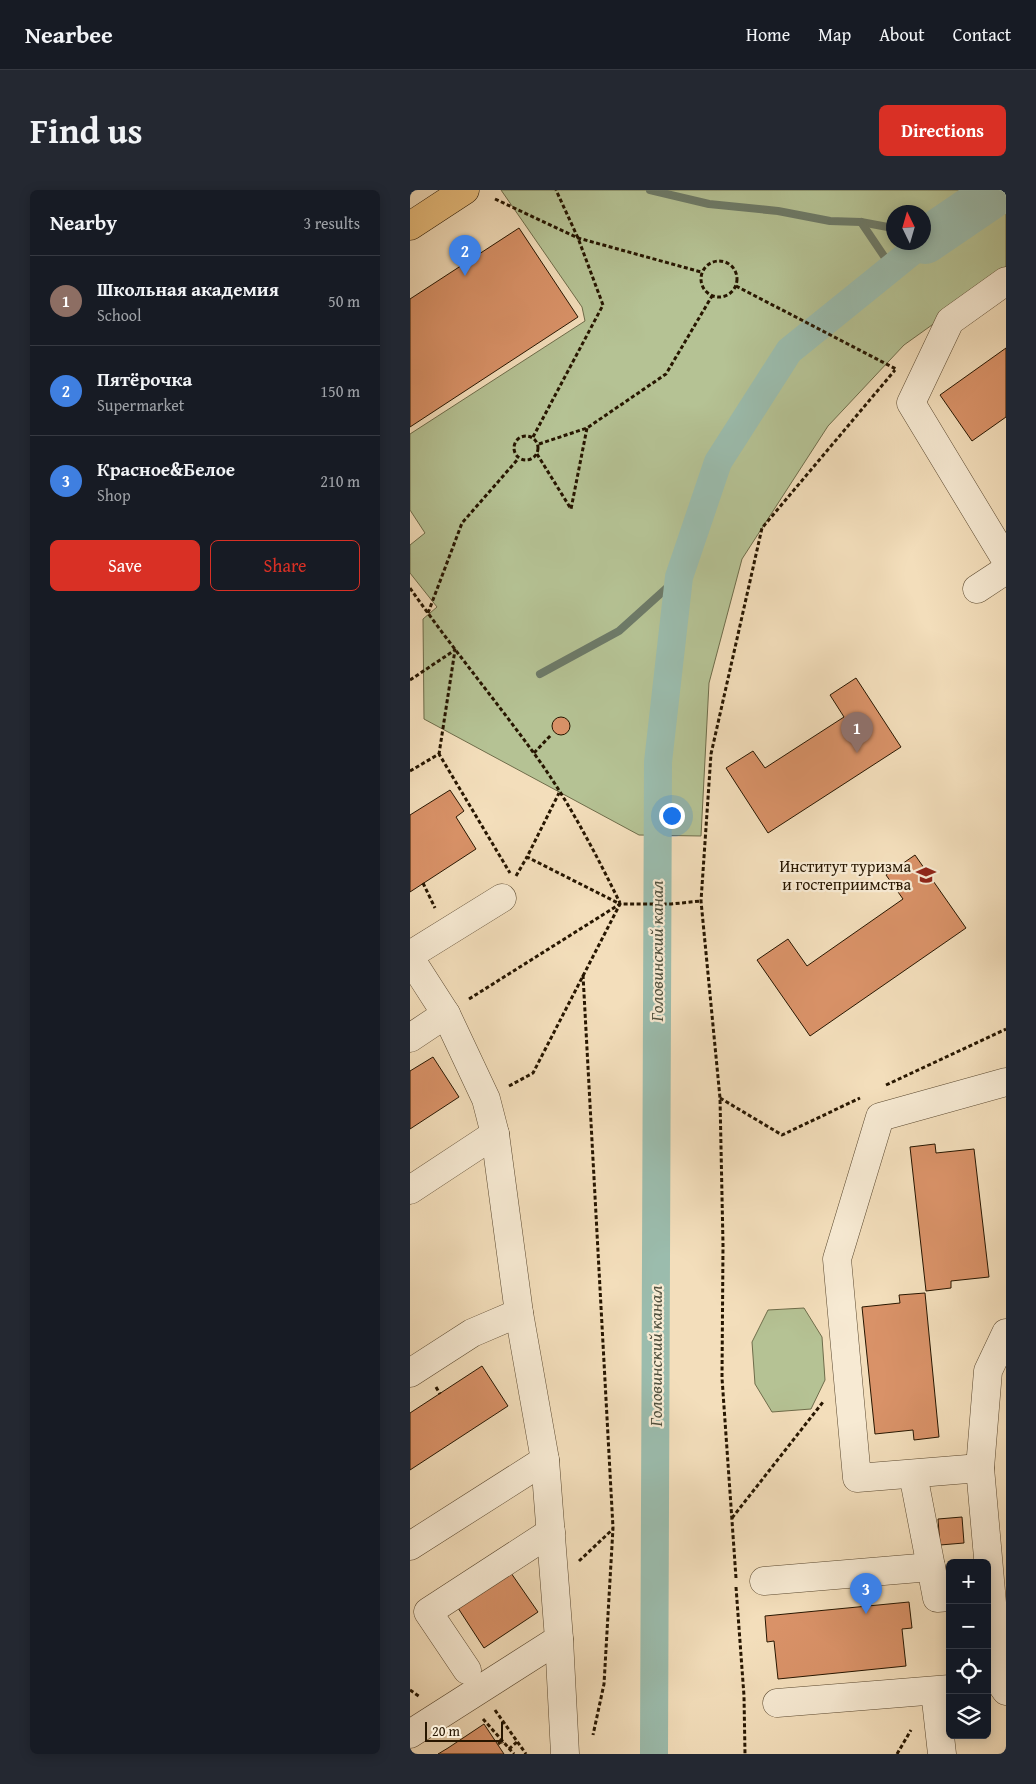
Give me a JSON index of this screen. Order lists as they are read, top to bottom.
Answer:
{
  "water": ["Головинский канал"],
  "places": {
    "school or university": ["Институт туризма и гостеприимства"]
  },
  "scale_bar": "20 m",
  "north": "top",
  "page": {
    "header": "Nearbee",
    "nav": [
      "Home",
      "Map",
      "About",
      "Contact"
    ],
    "title": "Find us",
    "buttons": [
      "Directions",
      ["Save", "Share"]
    ],
    "heading": ["Nearby", "3 results"],
    "pins": ["2", "1", "3"],
    "list": [
      {
        "mark": "1",
        "name": "Школьная академия",
        "note": "School",
        "value": "50 m"
      },
      {
        "mark": "2",
        "name": "Пятёрочка",
        "note": "Supermarket",
        "value": "150 m"
      },
      {
        "mark": "3",
        "name": "Красное&Белое",
        "note": "Shop",
        "value": "210 m"
      }
    ],
    "map_buttons": ["+", "−"],
    "scale": "20 m"
  }
}
